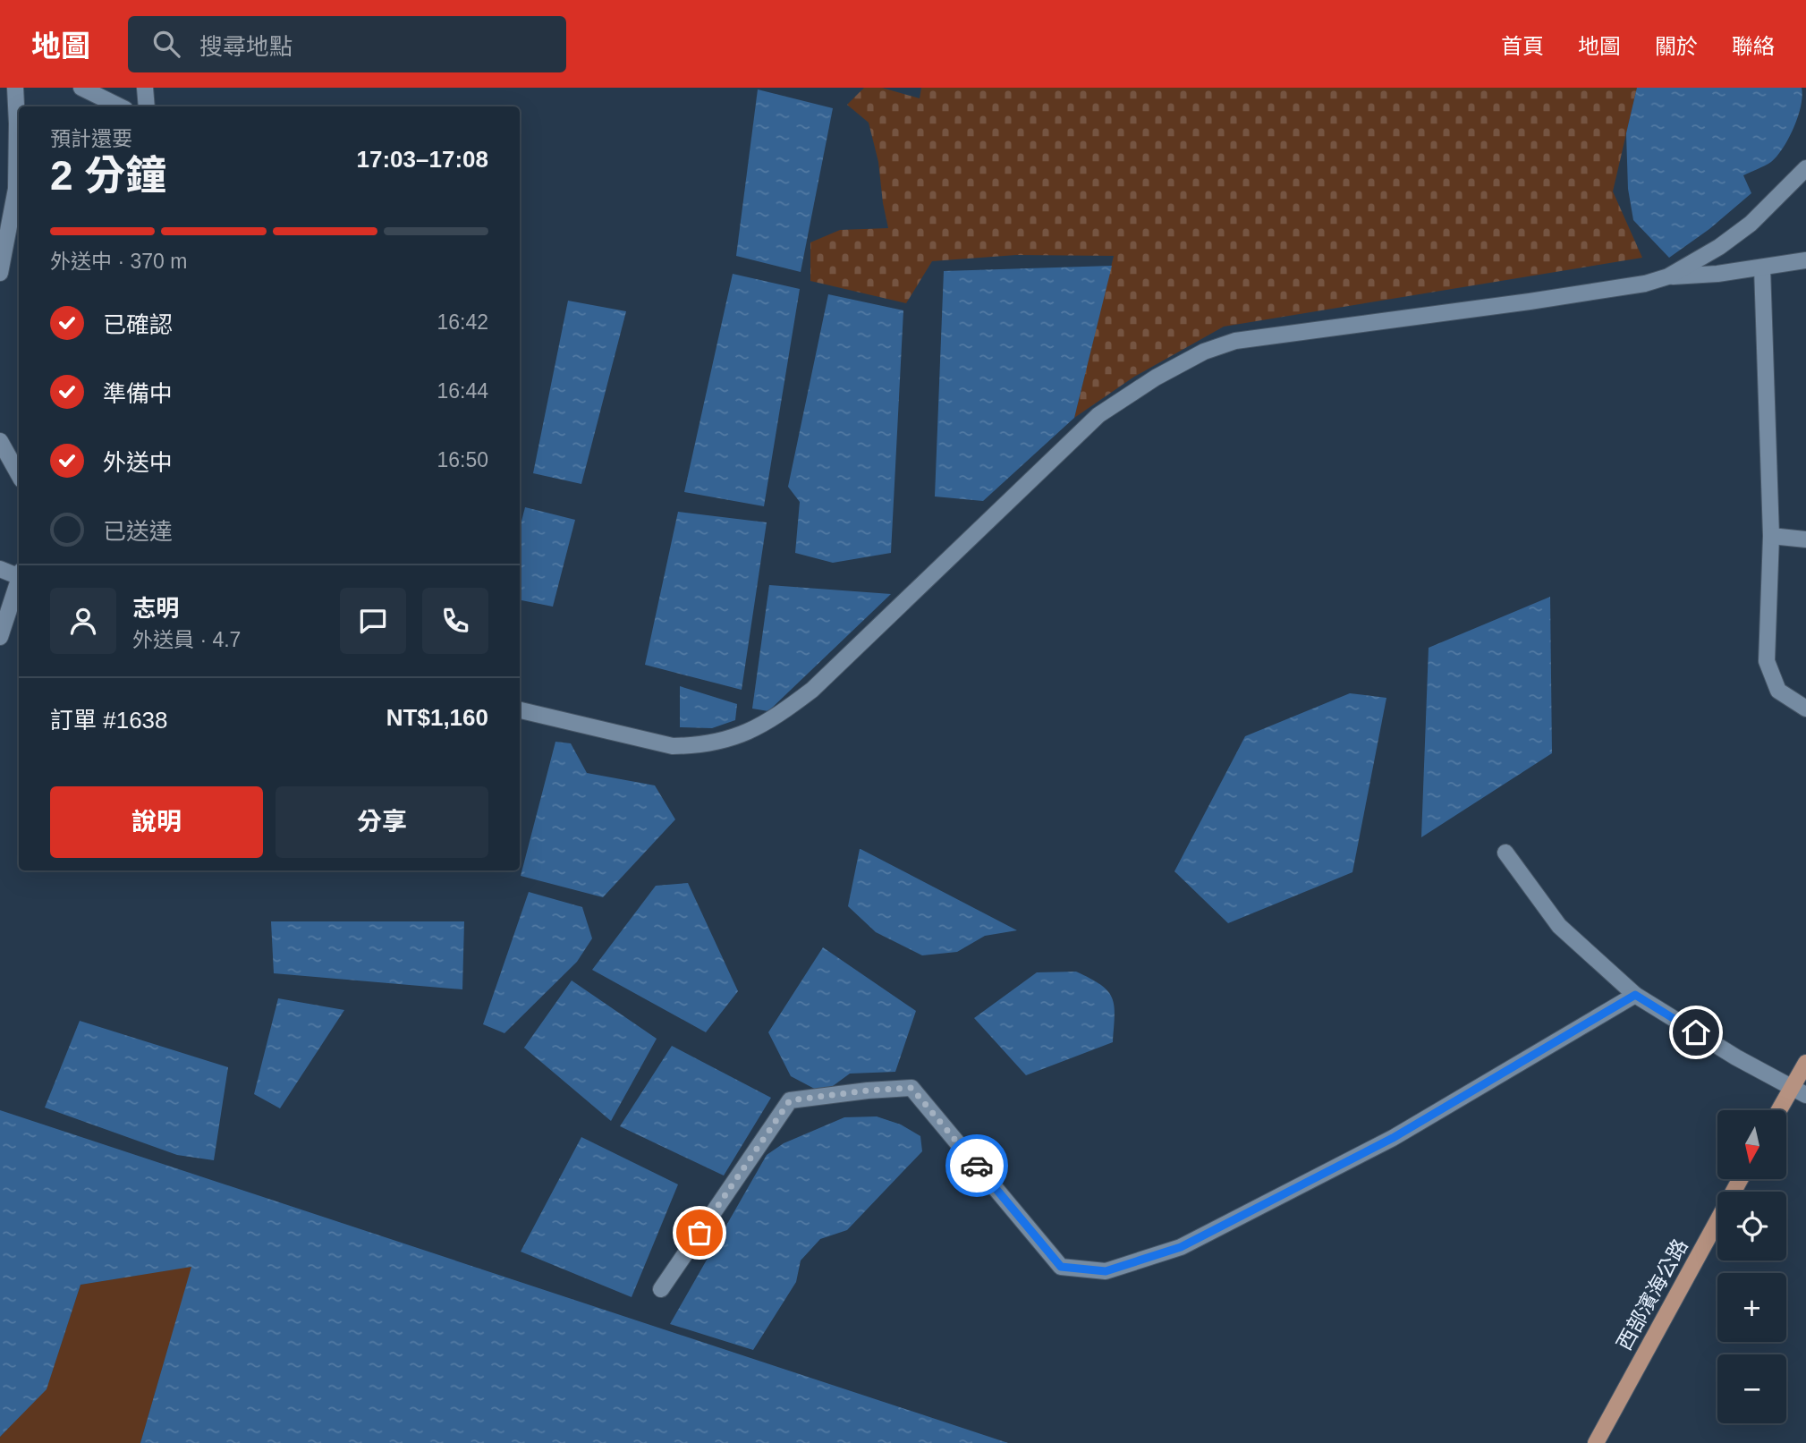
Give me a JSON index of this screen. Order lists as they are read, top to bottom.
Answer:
{
  "streets": {
    "main road": ["西部濱海公路"]
  },
  "north": "bottom",
  "page": {
    "header": "地圖",
    "search": "搜尋地點",
    "nav": [
      "首頁",
      "地圖",
      "關於",
      "聯絡"
    ],
    "heading": ["2 分鐘", "預計還要", "17:03–17:08"],
    "panel": [
      "志明",
      "外送員 · 4.7",
      "訂單 #1638",
      "NT$1,160"
    ],
    "bar": "外送中 · 370 m",
    "list": [
      ["已確認", "16:42"],
      ["準備中", "16:44"],
      ["外送中", "16:50"],
      "已送達"
    ],
    "buttons": ["說明", "分享"],
    "map_buttons": ["+", "−"]
  }
}
